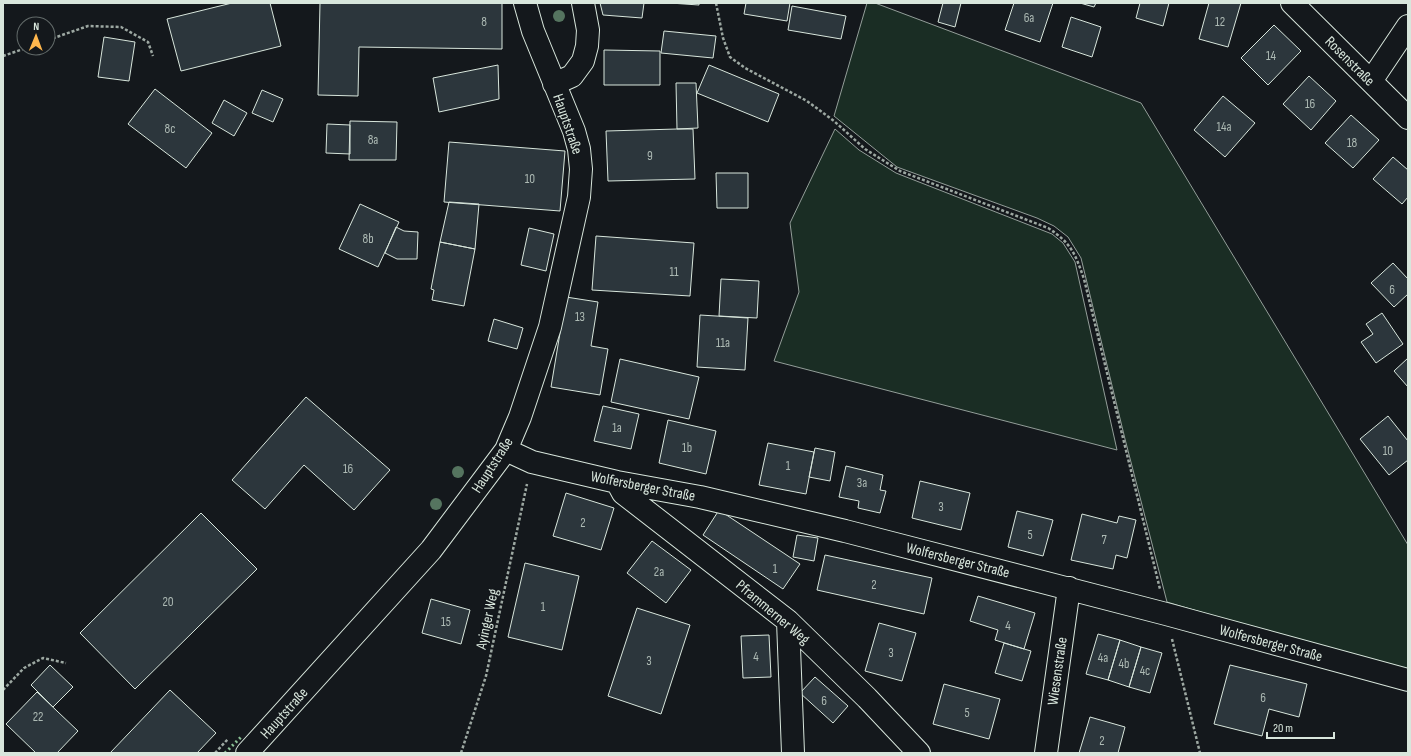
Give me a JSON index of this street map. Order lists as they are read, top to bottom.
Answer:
{
  "streets": {
    "street": [
      "Rosenstraße",
      "Hauptstraße",
      "Wolfersberger Straße",
      "Pframmerner Weg",
      "Wiesenstraße"
    ],
    "path": ["Ayinger Weg"]
  },
  "crossings": [
    ["Hauptstraße", "Wolfersberger Straße"],
    ["Wolfersberger Straße", "Pframmerner Weg"],
    ["Wolfersberger Straße", "Wiesenstraße"]
  ],
  "house_numbers": [
    "6a",
    "8",
    "12",
    "14",
    "16",
    "14a",
    "8c",
    "8a",
    "18",
    "9",
    "10",
    "8b",
    "11",
    "6",
    "13",
    "11a",
    "1a",
    "1b",
    "10",
    "1",
    "16",
    "3a",
    "3",
    "2",
    "5",
    "7",
    "1",
    "2a",
    "2",
    "20",
    "1",
    "15",
    "4",
    "3",
    "4",
    "4a",
    "3",
    "4b",
    "4c",
    "6",
    "6",
    "5",
    "22",
    "2"
  ],
  "scale_bar": "20 m",
  "north": "top"
}
